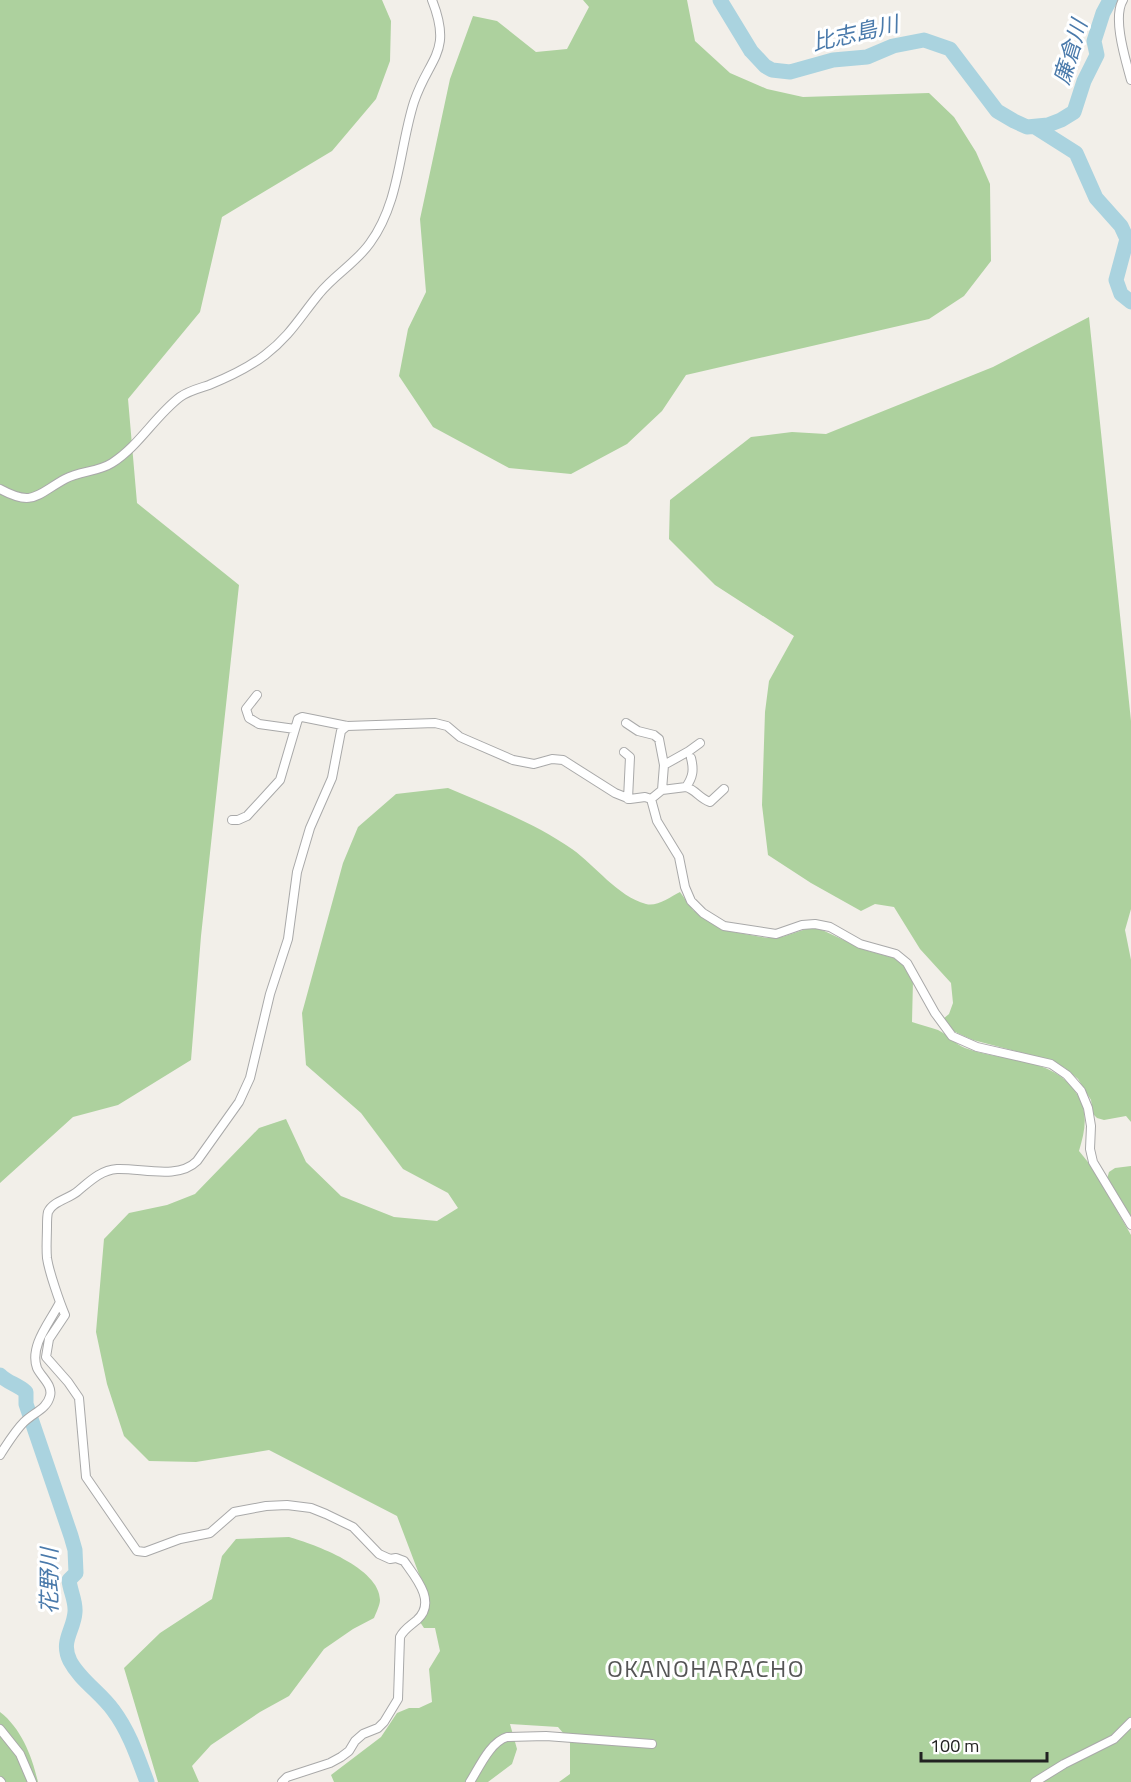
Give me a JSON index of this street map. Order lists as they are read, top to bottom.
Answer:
{
  "districts": ["OKANOHARACHO"],
  "water": ["比志島川", "廉倉川", "花野川"],
  "scale_bar": "100 m"
}
